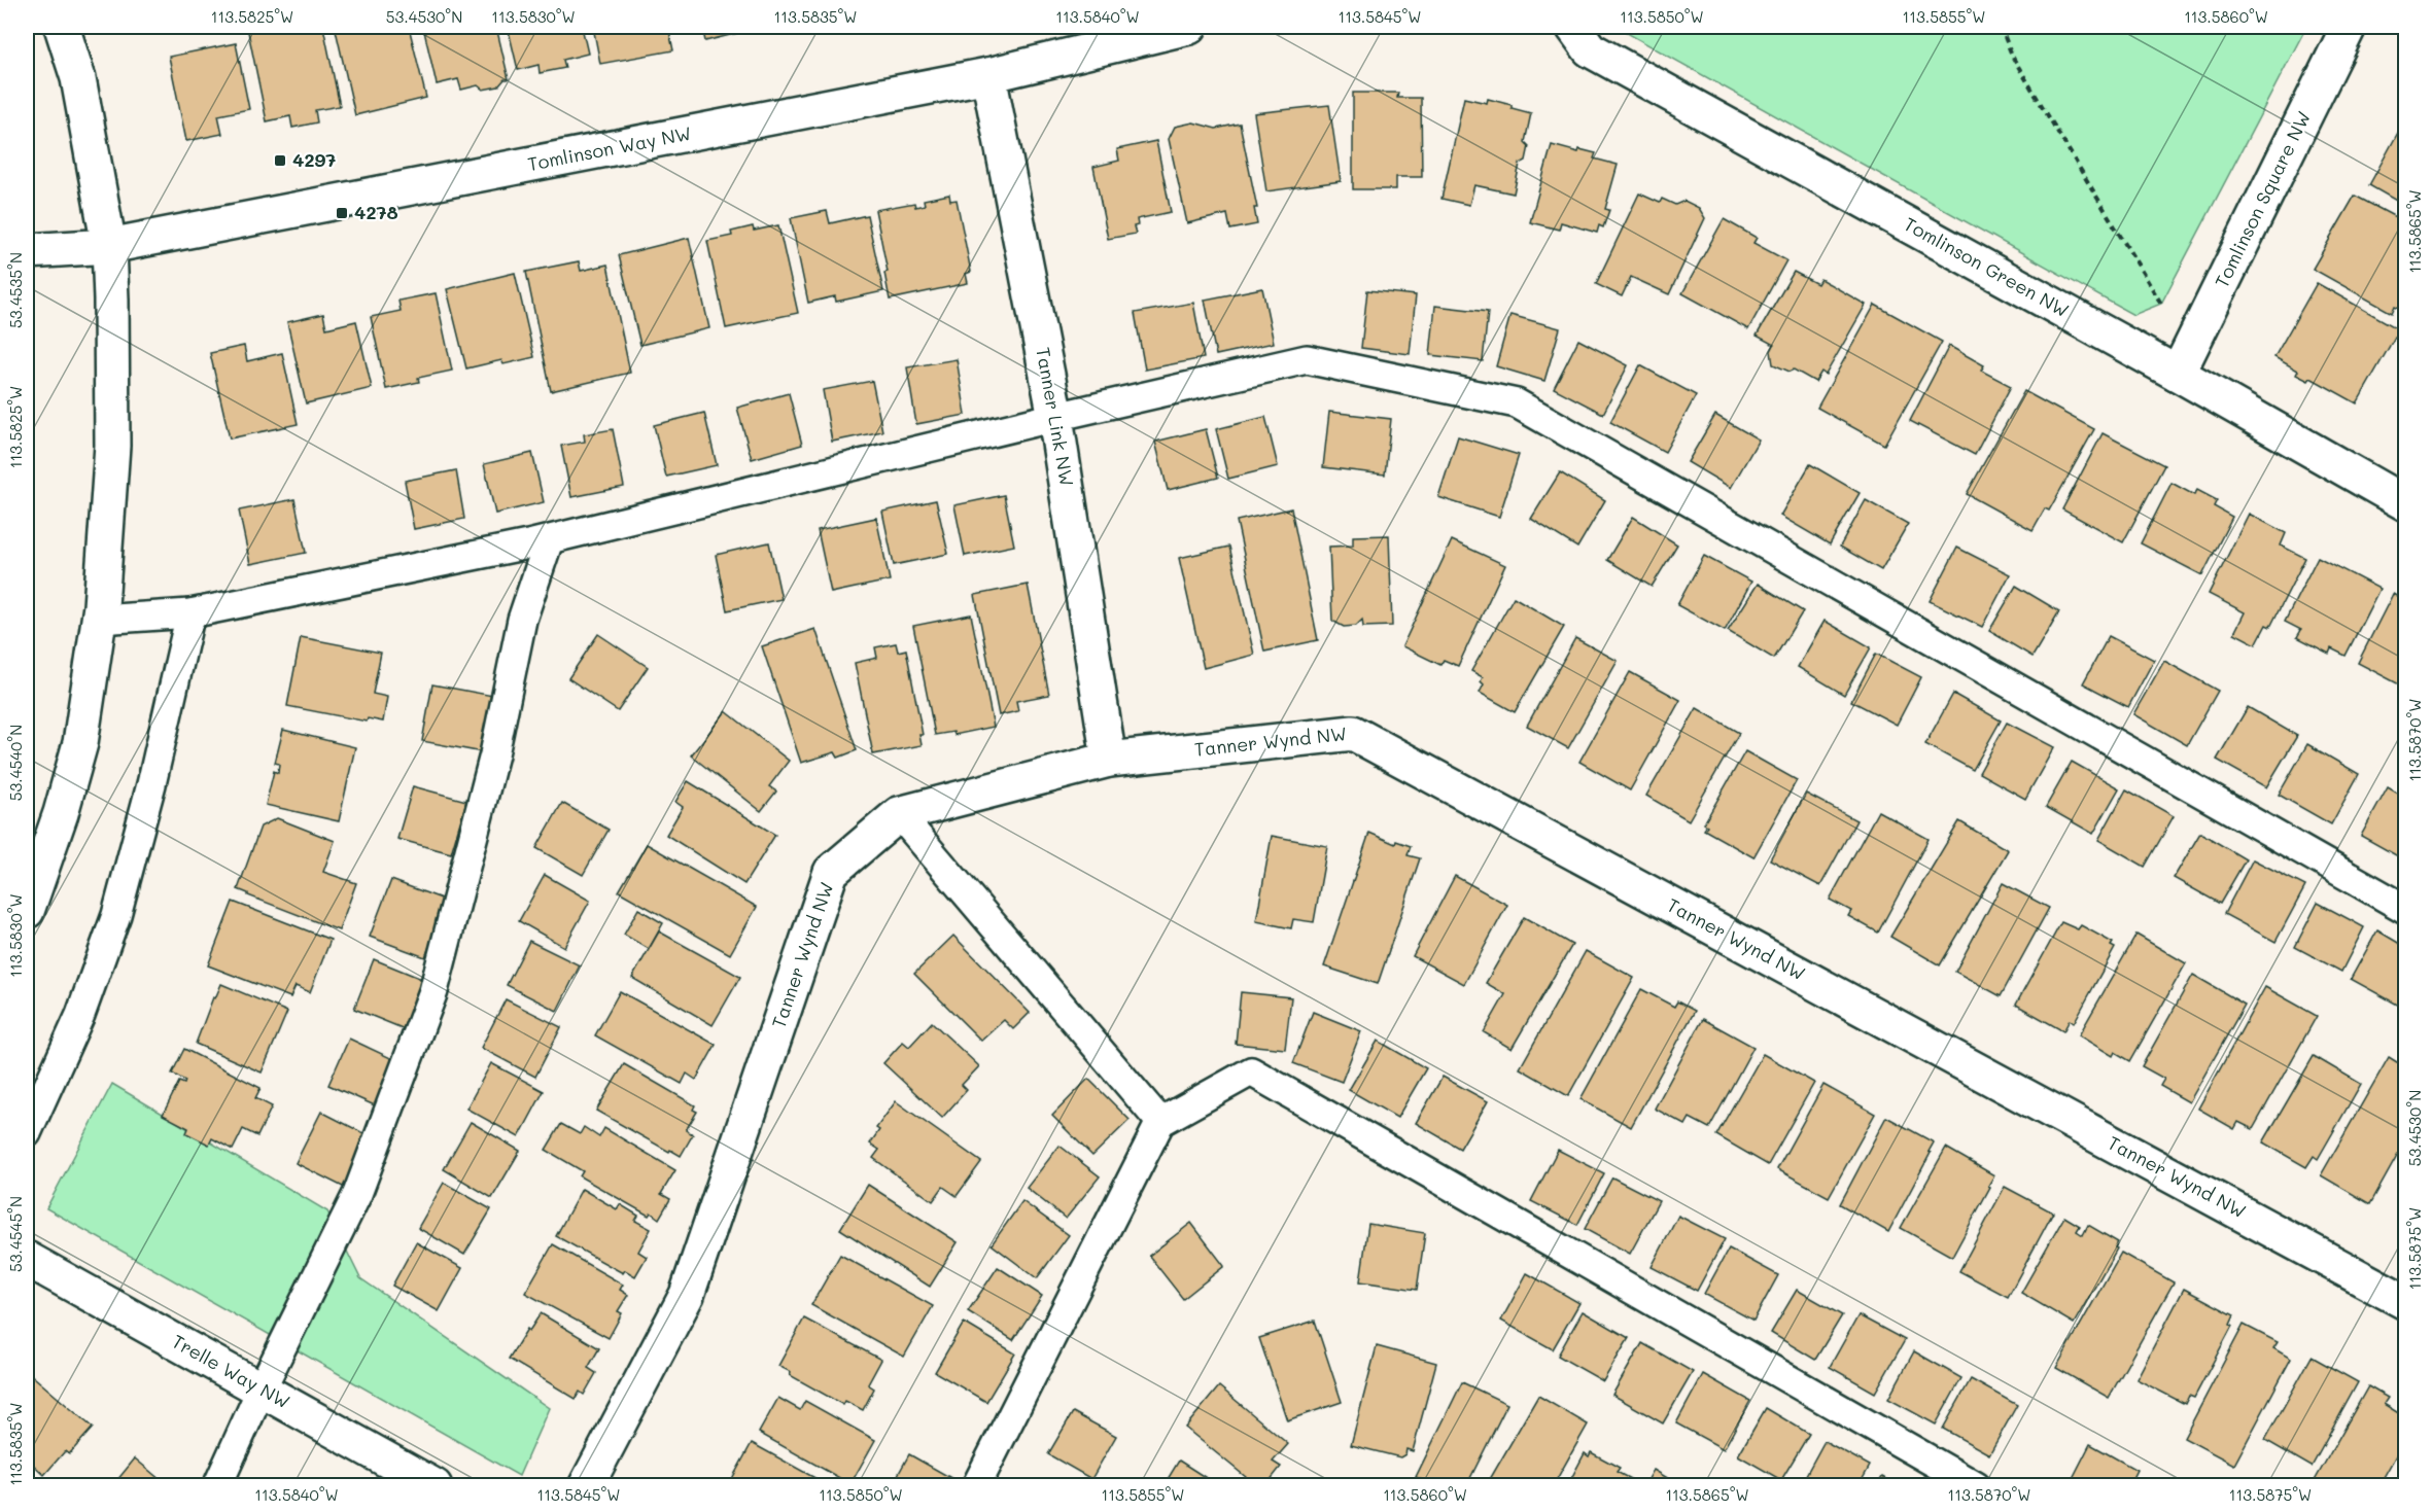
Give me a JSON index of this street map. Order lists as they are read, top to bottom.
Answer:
{
  "streets": {
    "street": [
      "Tomlinson Way NW",
      "Tomlinson Square NW",
      "Tomlinson Green NW",
      "Tanner Link NW",
      "Tanner Wynd NW",
      "Trelle Way NW"
    ]
  },
  "crossings": [
    ["Tomlinson Way NW", "Tanner Link NW"],
    ["Tomlinson Square NW", "Tomlinson Green NW"],
    ["Tanner Link NW", "Tanner Wynd NW"]
  ],
  "places": {
    "transit": ["4297", "4278"]
  },
  "coordinates": [
    "113.5825°W",
    "53.4530°N",
    "113.5830°W",
    "113.5835°W",
    "113.5840°W",
    "113.5845°W",
    "113.5850°W",
    "113.5855°W",
    "113.5860°W",
    "113.5865°W",
    "53.4535°N",
    "113.5870°W",
    "53.4540°N",
    "53.4545°N",
    "113.5875°W"
  ]
}
